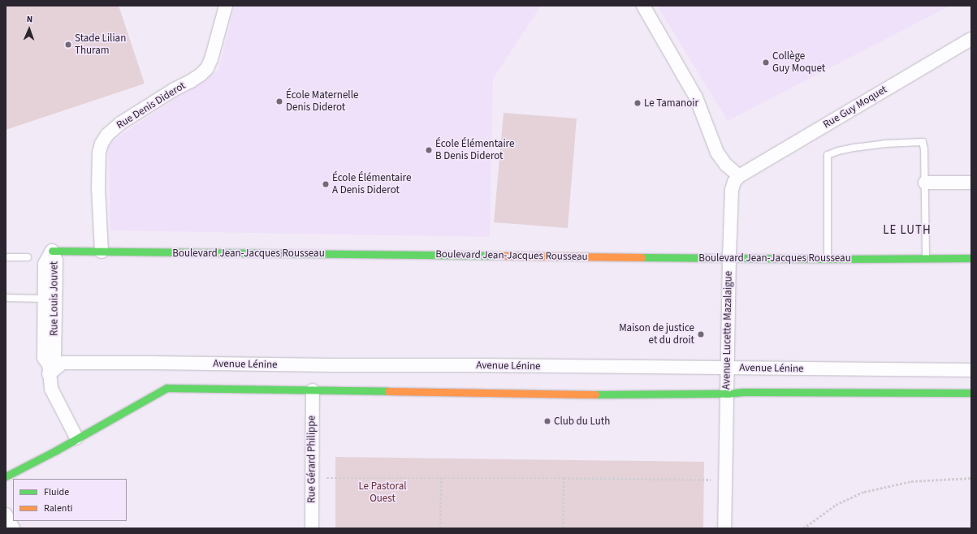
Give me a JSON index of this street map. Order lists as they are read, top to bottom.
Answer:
{
  "streets": {
    "street": [
      "Rue Denis Diderot",
      "Rue Guy Moquet",
      "Boulevard Jean-Jacques Rousseau",
      "Rue Louis Jouvet",
      "Avenue Lucette Mazalaigue",
      "Avenue Lénine",
      "Rue Gérard Philippe"
    ]
  },
  "crossings": [
    ["Rue Denis Diderot", "Boulevard Jean-Jacques Rousseau"],
    ["Rue Guy Moquet", "Avenue Lucette Mazalaigue"],
    ["Boulevard Jean-Jacques Rousseau", "Rue Louis Jouvet"],
    ["Boulevard Jean-Jacques Rousseau", "Avenue Lucette Mazalaigue"],
    ["Rue Louis Jouvet", "Avenue Lénine"],
    ["Avenue Lucette Mazalaigue", "Avenue Lénine"]
  ],
  "districts": ["LE LUTH"],
  "parks": ["Le Pastoral Ouest"],
  "places": [
    "Stade Lilian Thuram",
    "Collège Guy Moquet",
    "École Maternelle Denis Diderot",
    "Le Tamanoir",
    "École Élémentaire B Denis Diderot",
    "École Élémentaire A Denis Diderot",
    "Maison de justice et du droit",
    "Club du Luth"
  ],
  "legend": ["Fluide", "Ralenti"],
  "north": "top"
}
